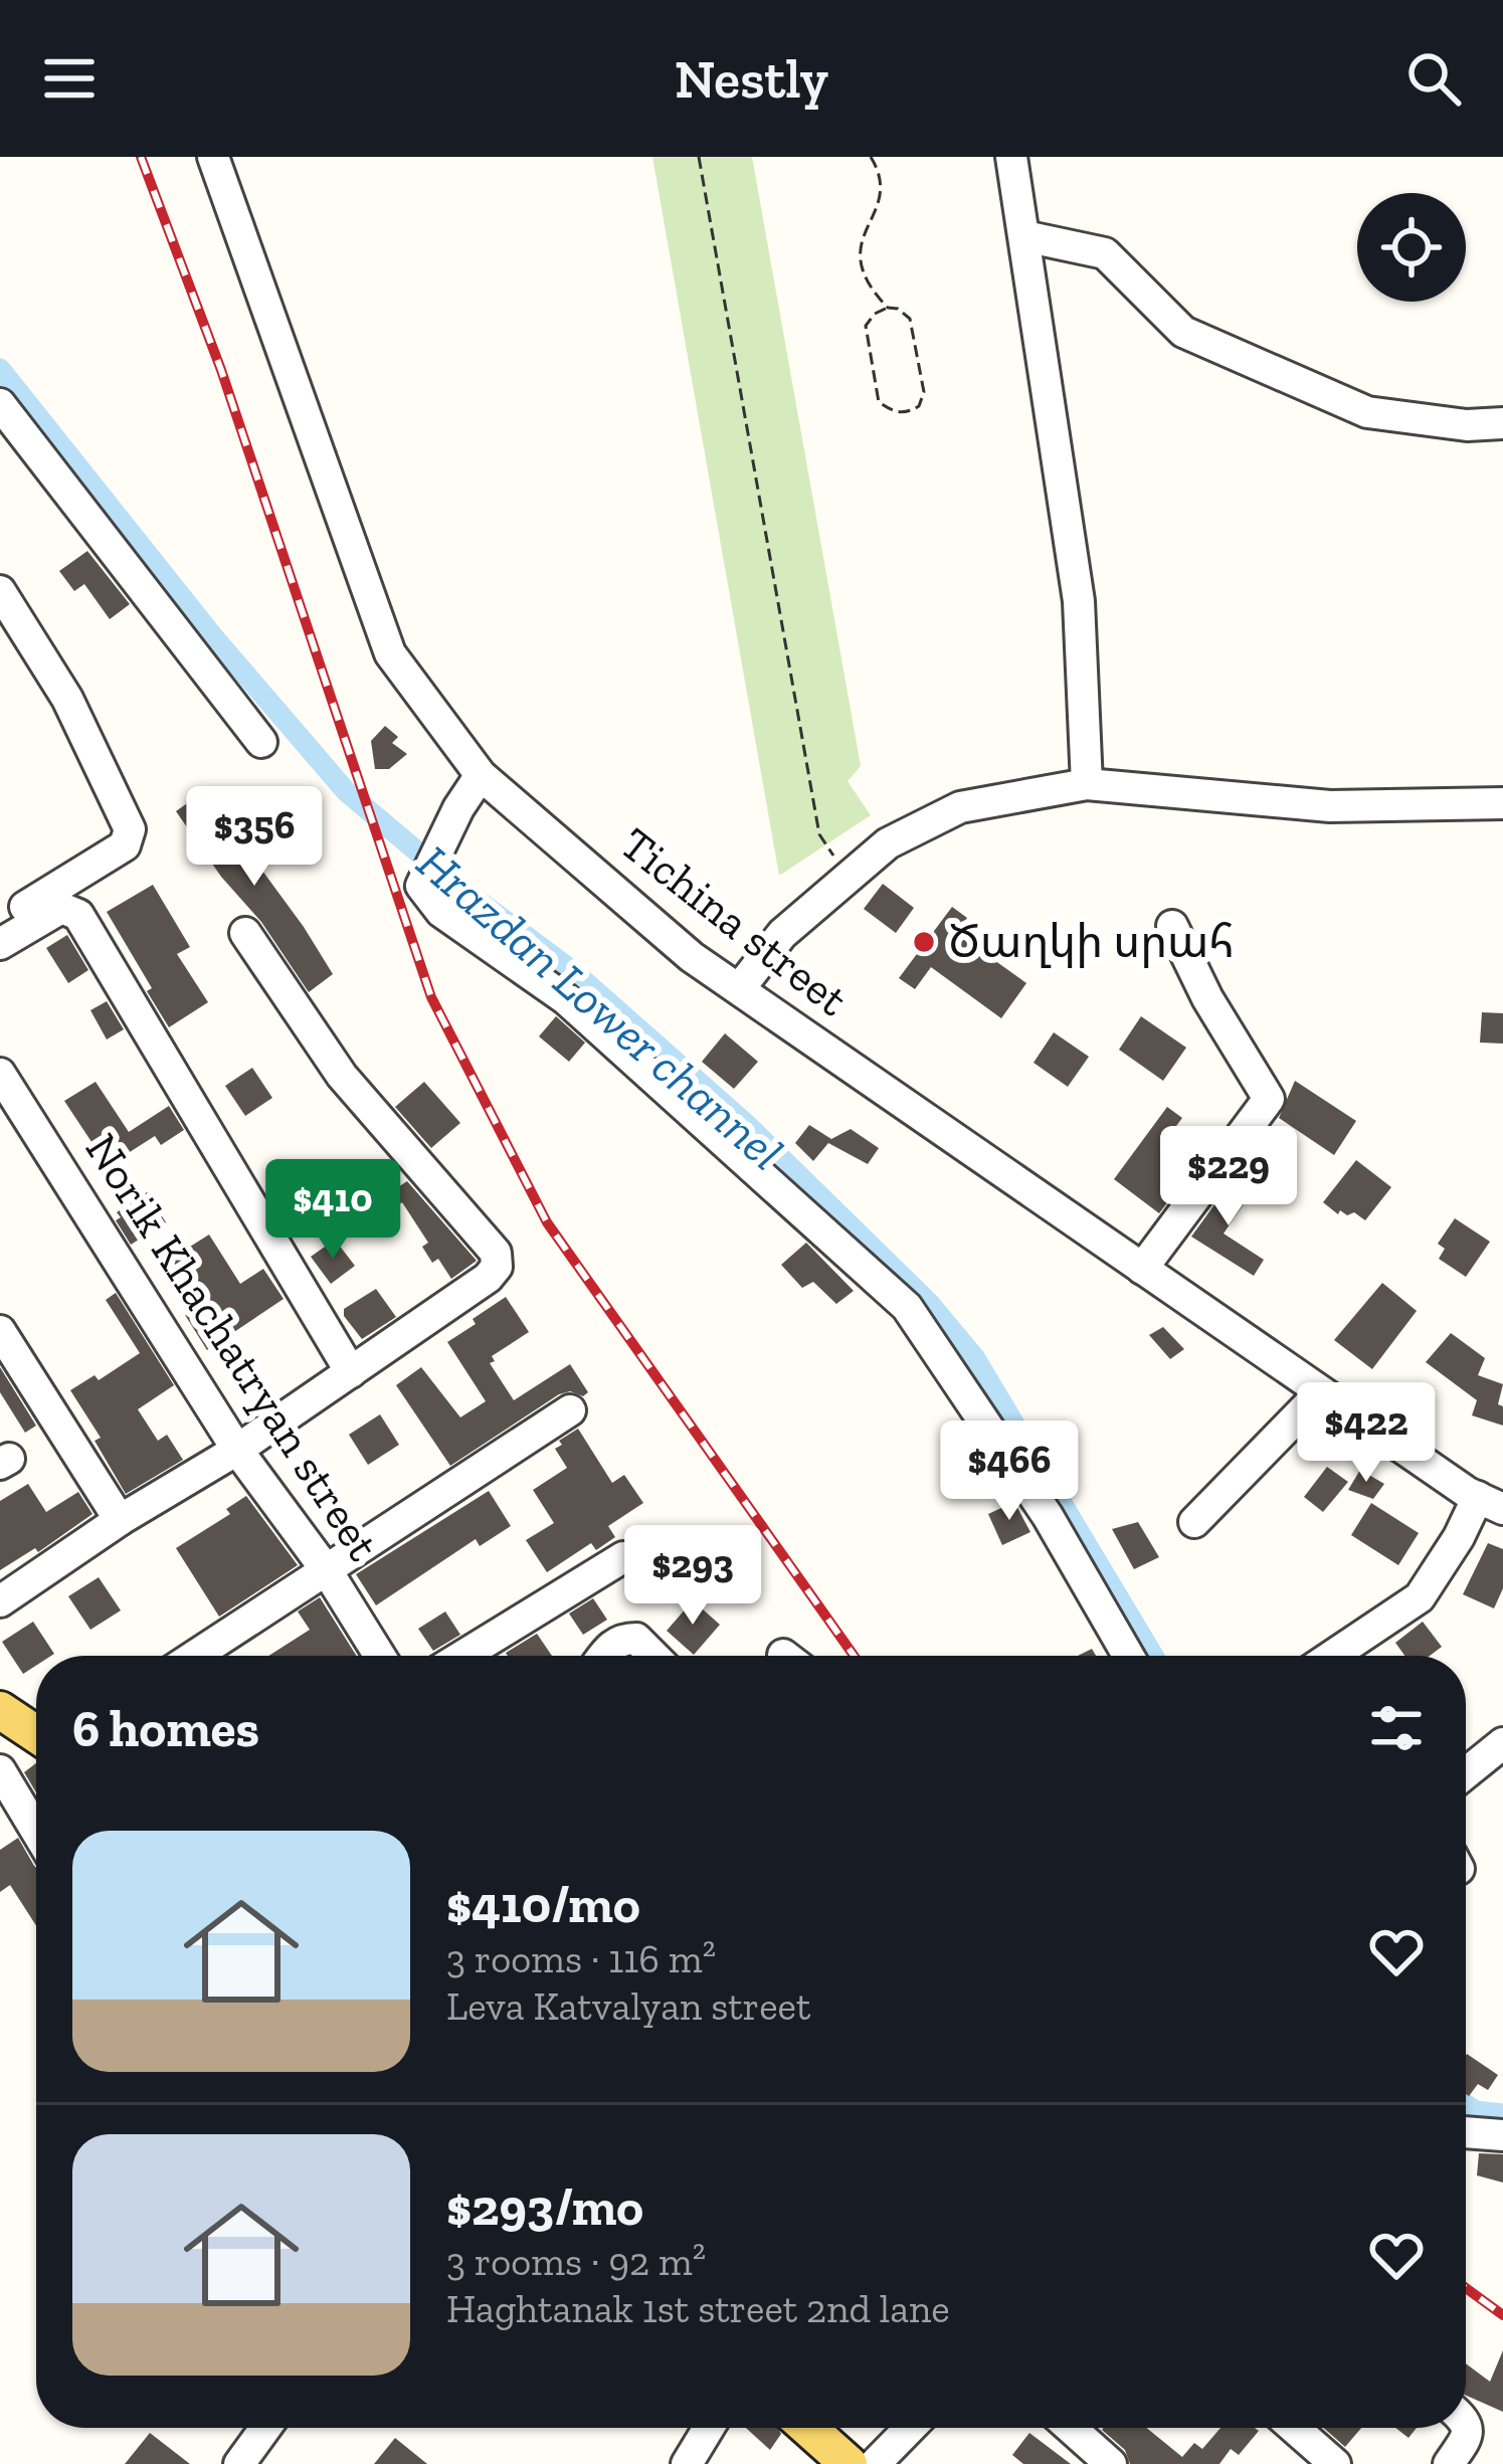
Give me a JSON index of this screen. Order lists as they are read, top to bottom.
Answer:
{
  "streets": {
    "street": ["Tichina street", "Norik Khachatryan street"]
  },
  "water": ["Hrazdan Lower channel"],
  "places": ["Ծաղկի սրահ"],
  "page": {
    "header": "Nestly",
    "price": [
      "$356",
      "$229",
      "$410",
      "$422",
      "$466",
      "$293"
    ],
    "heading": "6 homes",
    "list": [
      {
        "name": "$410/mo",
        "note": "3 rooms · 116 m² · Leva Katvalyan street"
      },
      {
        "name": "$293/mo",
        "note": "3 rooms · 92 m² · Haghtanak 1st street 2nd lane"
      }
    ]
  }
}
